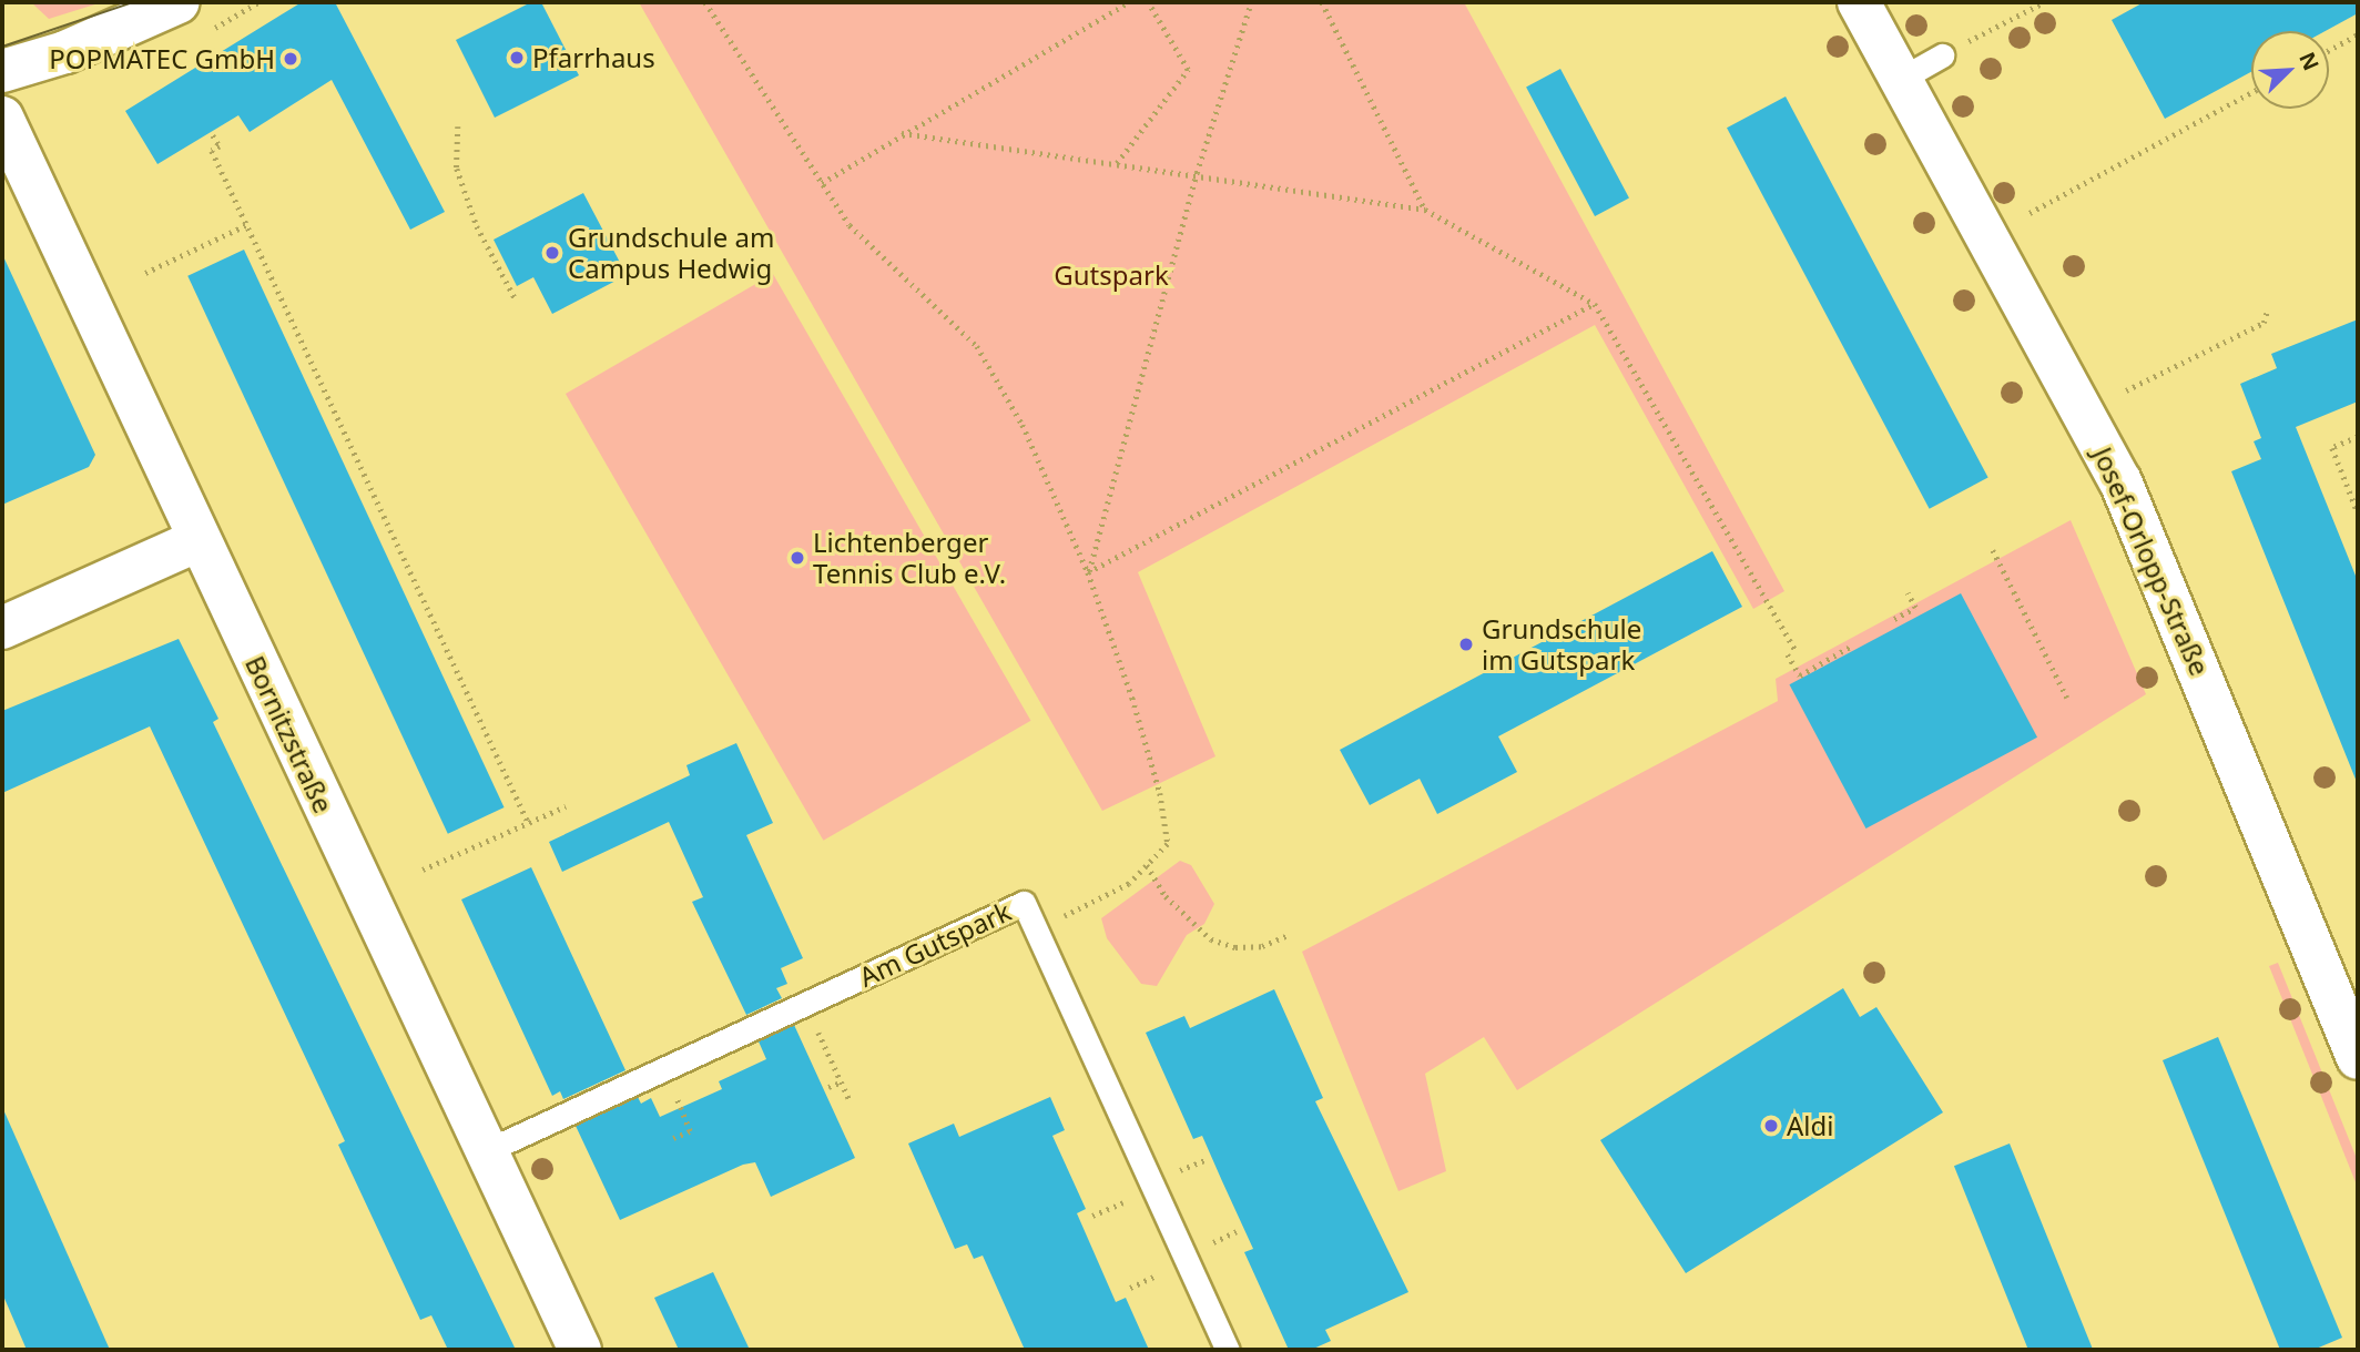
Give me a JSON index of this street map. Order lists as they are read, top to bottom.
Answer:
{
  "streets": {
    "street": ["Josef-Orlopp-Straße", "Bornitzstraße"],
    "lane": ["Am Gutspark"]
  },
  "crossings": [
    ["Bornitzstraße", "Am Gutspark"]
  ],
  "parks": ["Gutspark"],
  "places": [
    "Pfarrhaus",
    "POPMATEC GmbH",
    "Grundschule am Campus Hedwig",
    "Lichtenberger Tennis Club e.V.",
    "Grundschule im Gutspark",
    "Aldi"
  ],
  "north": "top right"
}
